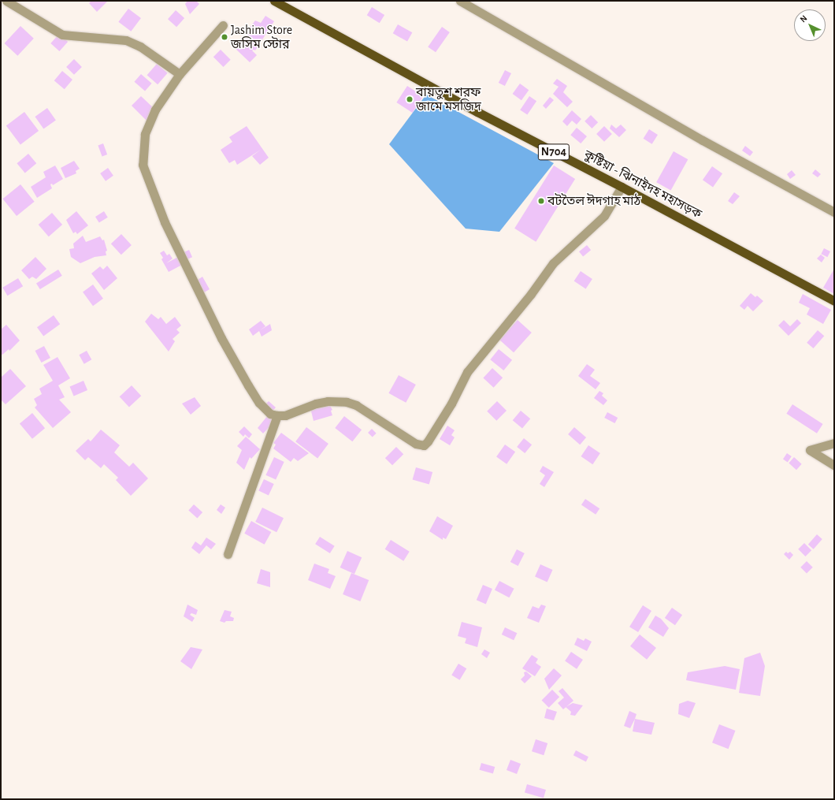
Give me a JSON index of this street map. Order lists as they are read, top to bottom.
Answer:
{
  "streets": {
    "highway": ["N704", "কুষ্টিয়া - ঝিনাইদহ মহাসড়ক"]
  },
  "places": ["Jashim Store জসিম স্টোর", "বায়তুশ শরফ জামে মসজিদ", "বটতৈল ঈদগাহ মাঠ"],
  "north": "top left"
}
